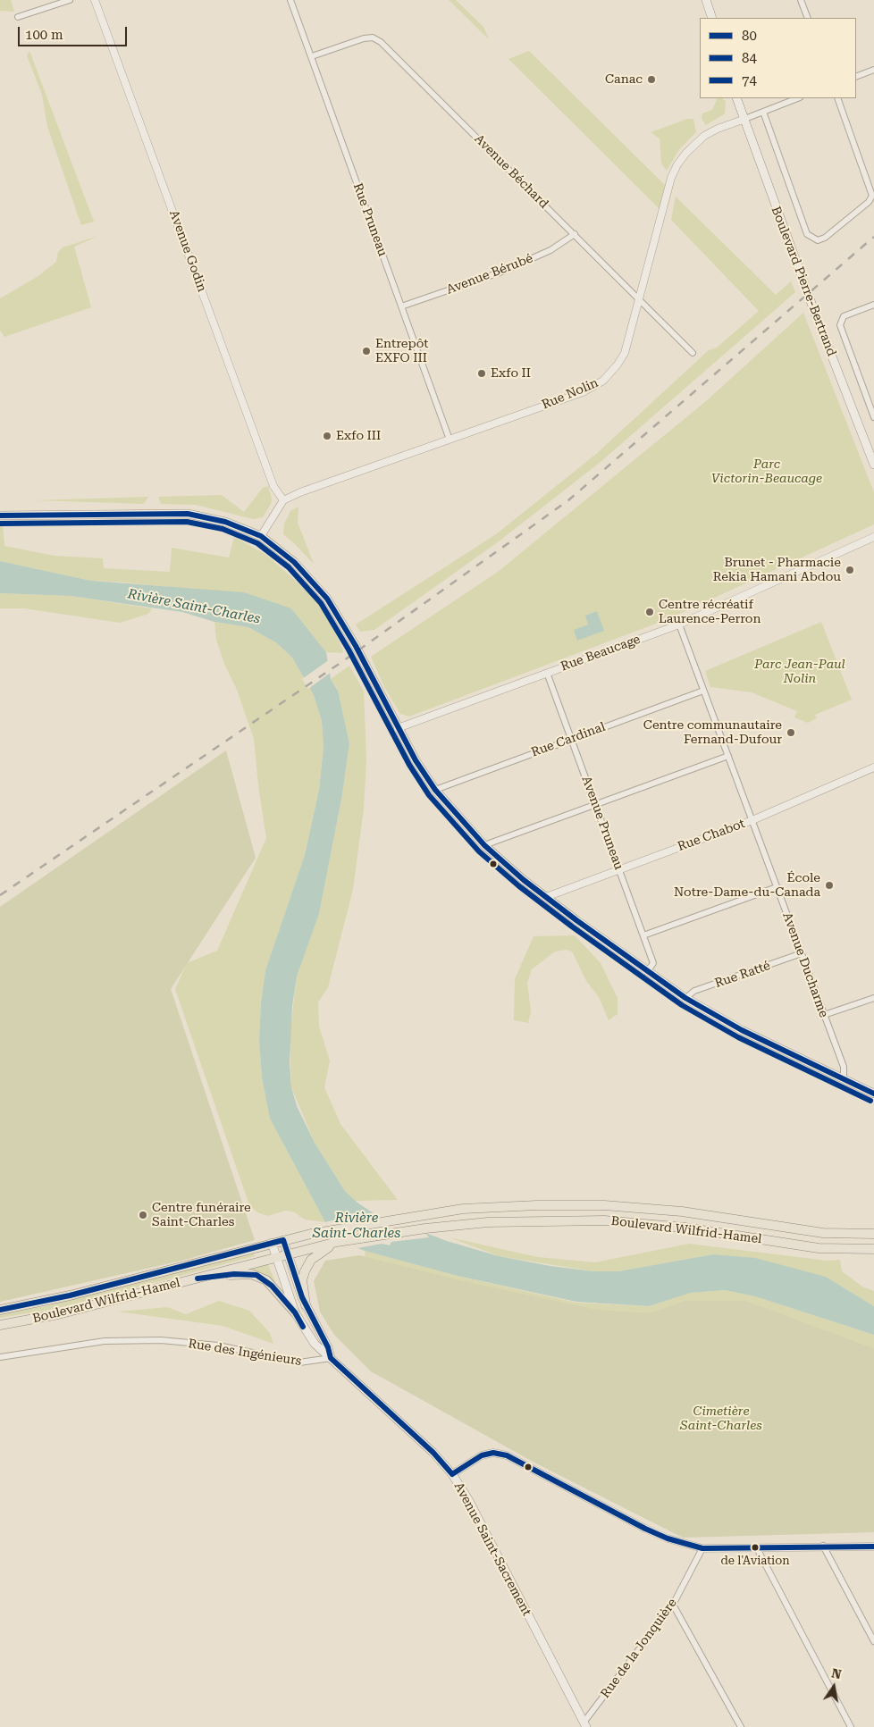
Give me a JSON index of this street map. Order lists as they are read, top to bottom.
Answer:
{
  "streets": {
    "main road": ["Boulevard Pierre-Bertrand", "Boulevard Wilfrid-Hamel", "Avenue Saint-Sacrement"],
    "street": [
      "Avenue Béchard",
      "Rue Pruneau",
      "Avenue Godin",
      "Avenue Bérubé",
      "Rue Nolin",
      "Rue Beaucage",
      "Rue Cardinal",
      "Avenue Pruneau",
      "Rue Chabot",
      "Avenue Ducharme",
      "Rue Ratté",
      "Rue des Ingénieurs",
      "Rue de la Jonquière"
    ]
  },
  "crossings": [
    ["Avenue Béchard", "Rue Pruneau"],
    ["Avenue Béchard", "Avenue Bérubé"],
    ["Avenue Béchard", "Rue Nolin"],
    ["Rue Pruneau", "Avenue Bérubé"],
    ["Rue Pruneau", "Rue Nolin"],
    ["Avenue Godin", "Rue Nolin"],
    ["Boulevard Pierre-Bertrand", "Rue Nolin"],
    ["Rue Beaucage", "Avenue Pruneau"],
    ["Rue Beaucage", "Avenue Ducharme"],
    ["Rue Cardinal", "Avenue Pruneau"],
    ["Rue Cardinal", "Avenue Ducharme"],
    ["Avenue Pruneau", "Rue Chabot"],
    ["Rue Chabot", "Avenue Ducharme"],
    ["Avenue Ducharme", "Rue Ratté"],
    ["Boulevard Wilfrid-Hamel", "Avenue Saint-Sacrement"],
    ["Rue des Ingénieurs", "Avenue Saint-Sacrement"],
    ["Avenue Saint-Sacrement", "Rue de la Jonquière"]
  ],
  "water": ["Rivière Saint-Charles"],
  "parks": ["Parc Victorin-Beaucage", "Parc Jean-Paul Nolin", "Cimetière Saint-Charles"],
  "places": [
    "Canac",
    "Entrepôt EXFO III",
    "Exfo II",
    "Exfo III",
    "Brunet - Pharmacie Rekia Hamani Abdou",
    "Centre récréatif Laurence-Perron",
    "Centre communautaire Fernand-Dufour",
    "École Notre-Dame-du-Canada",
    "Centre funéraire Saint-Charles",
    "de l'Aviation"
  ],
  "lines": ["transit line 84", "transit line 74", "transit line 80"],
  "legend": ["80", "84", "74"],
  "scale_bar": "100 m",
  "north": "top"
}
